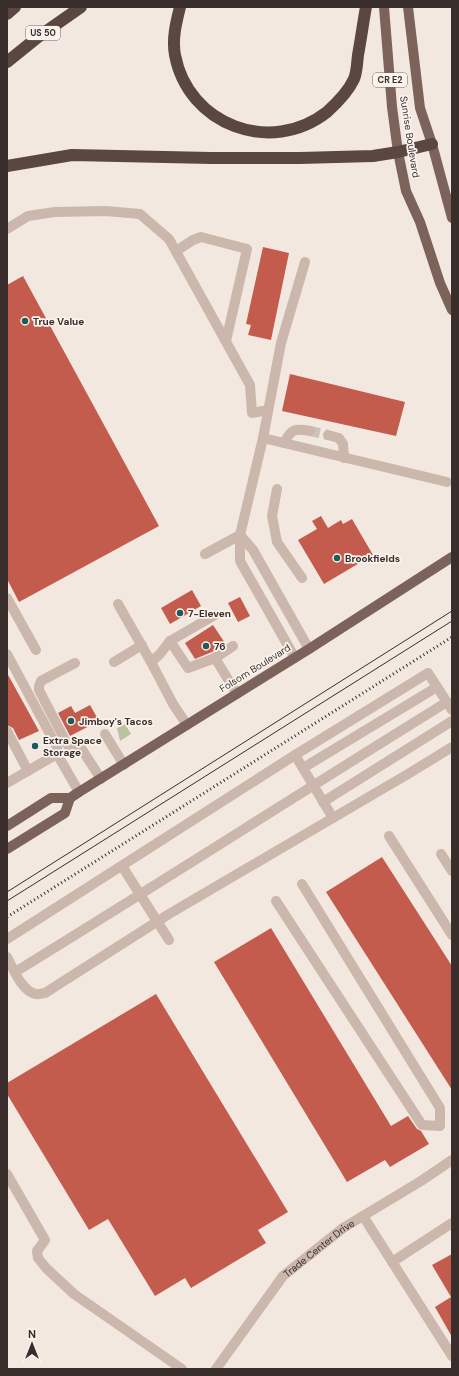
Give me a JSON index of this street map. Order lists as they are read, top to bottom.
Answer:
{
  "streets": {
    "highway": ["US 50"],
    "main road": ["CR E2", "Sunrise Boulevard", "Folsom Boulevard"],
    "street": ["Trade Center Drive"]
  },
  "places": [
    "True Value",
    "Brookfields",
    "7-Eleven",
    "76",
    "Jimboy's Tacos",
    "Extra Space Storage"
  ],
  "north": "top"
}
